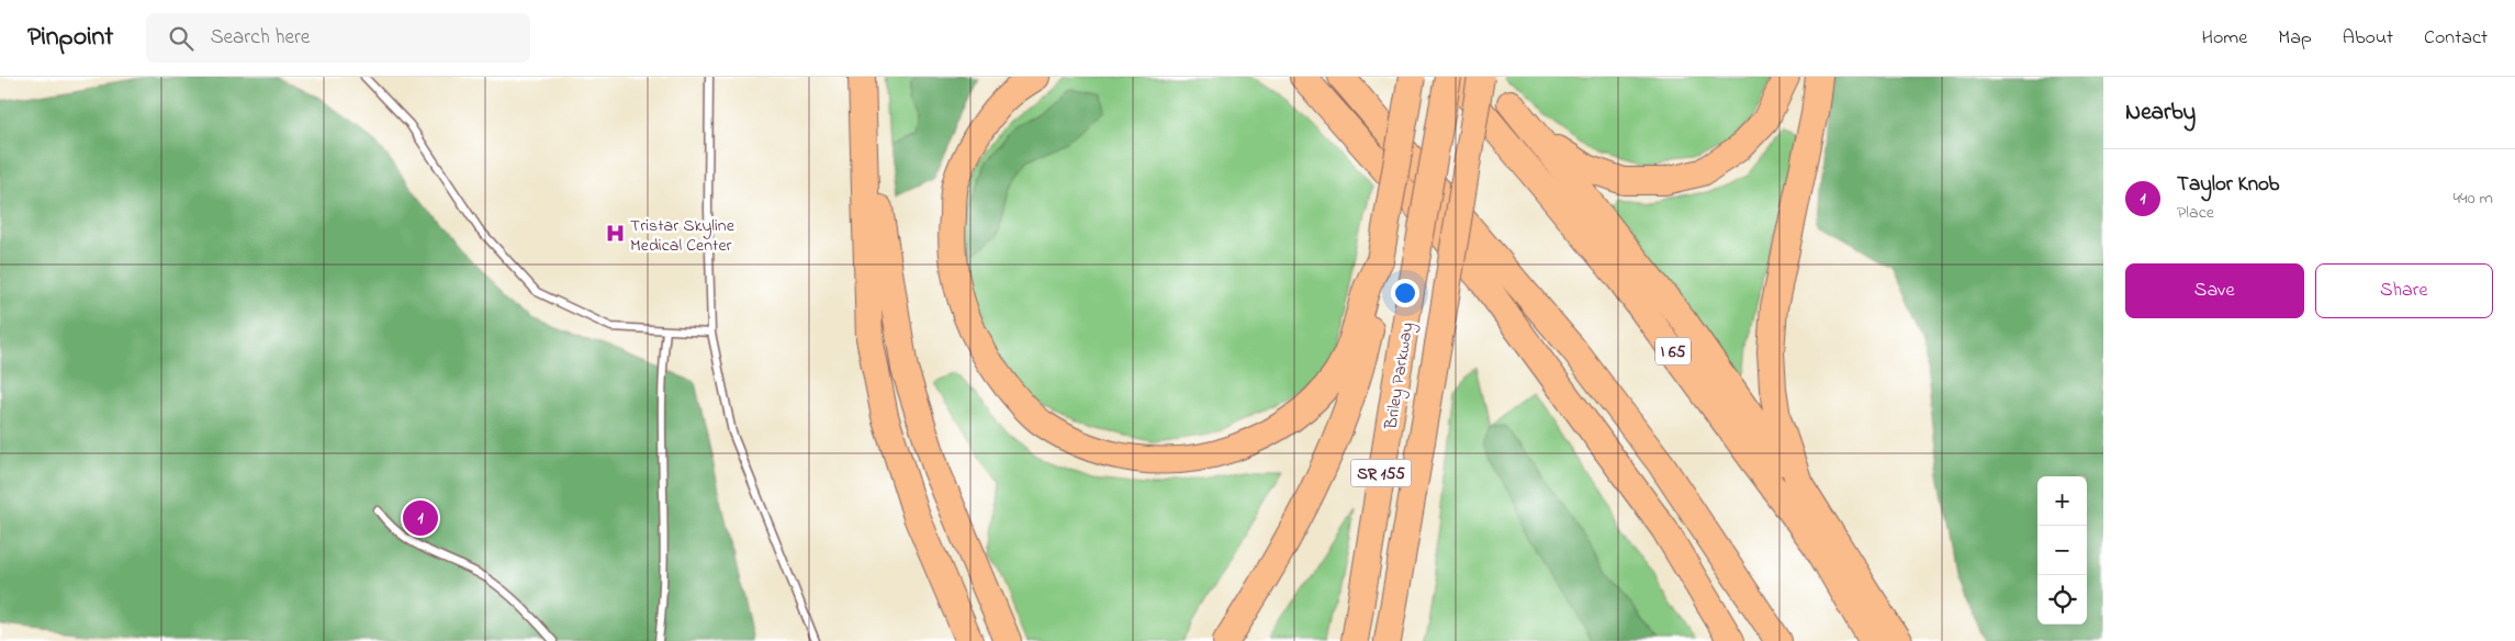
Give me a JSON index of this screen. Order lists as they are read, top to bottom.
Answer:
{
  "streets": {
    "highway": ["I 65", "Briley Parkway", "SR 155"]
  },
  "places": {
    "hospital": ["Tristar Skyline Medical Center"]
  },
  "page": {
    "header": "Pinpoint",
    "search": "Search here",
    "nav": [
      "Home",
      "Map",
      "About",
      "Contact"
    ],
    "heading": "Nearby",
    "list": [
      {
        "mark": "1",
        "name": "Taylor Knob",
        "note": "Place",
        "value": "440 m"
      }
    ],
    "buttons": ["Save", "Share"],
    "map_buttons": ["+", "−"],
    "pins": "1"
  }
}
